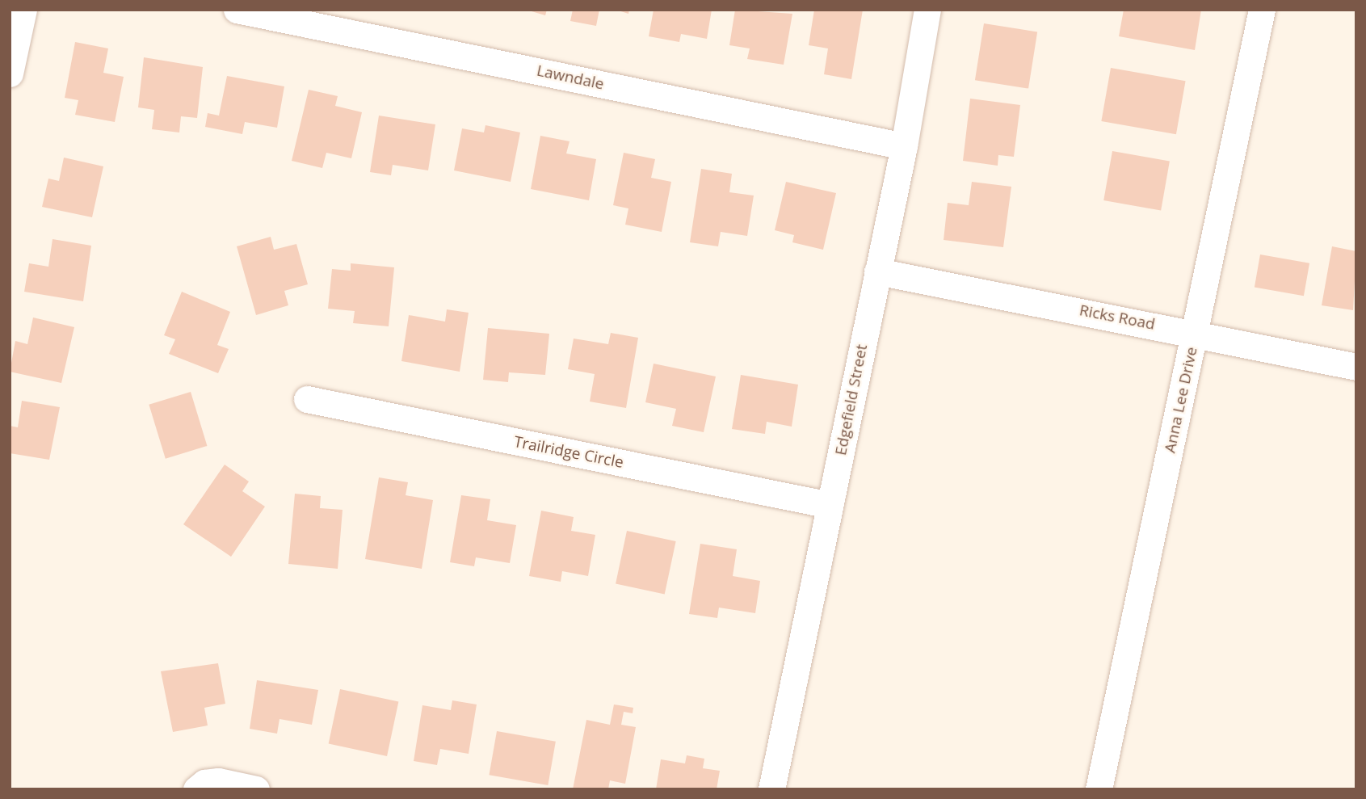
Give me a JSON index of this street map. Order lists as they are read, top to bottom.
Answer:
{
  "streets": {
    "street": [
      "Lawndale",
      "Ricks Road",
      "Edgefield Street",
      "Anna Lee Drive",
      "Trailridge Circle"
    ]
  },
  "crossings": [
    ["Lawndale", "Edgefield Street"],
    ["Ricks Road", "Edgefield Street"],
    ["Ricks Road", "Anna Lee Drive"],
    ["Edgefield Street", "Trailridge Circle"]
  ]
}
